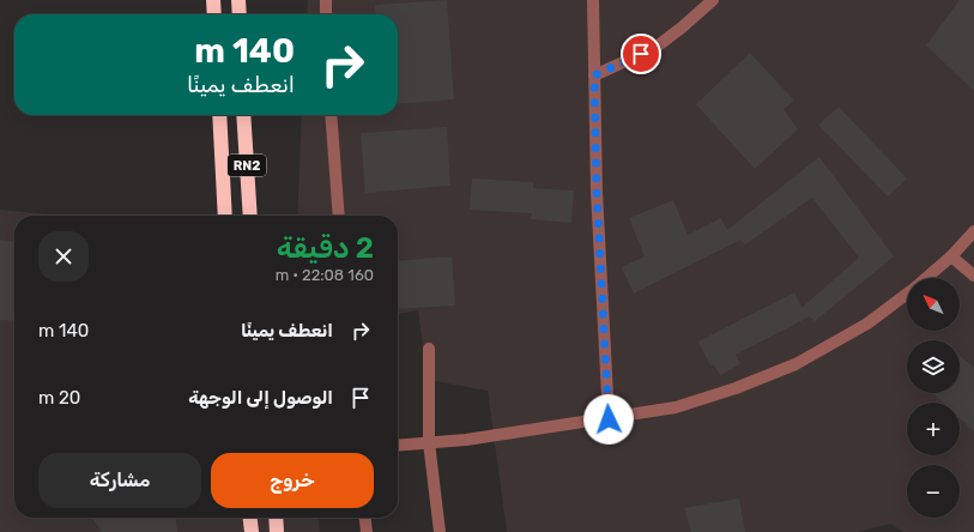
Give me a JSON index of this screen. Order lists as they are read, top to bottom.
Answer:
{
  "streets": {
    "highway": ["RN2"]
  },
  "north": "top left",
  "page": {
    "turn": ["140 m", "انعطف يمينًا"],
    "heading": ["2 دقيقة", "160 m · 22:08"],
    "map_buttons": ["+", "−"],
    "list": [
      {
        "name": "انعطف يمينًا",
        "value": "140 m"
      },
      {
        "name": "الوصول إلى الوجهة",
        "value": "20 m"
      }
    ],
    "buttons": ["خروج", "مشاركة"]
  }
}
